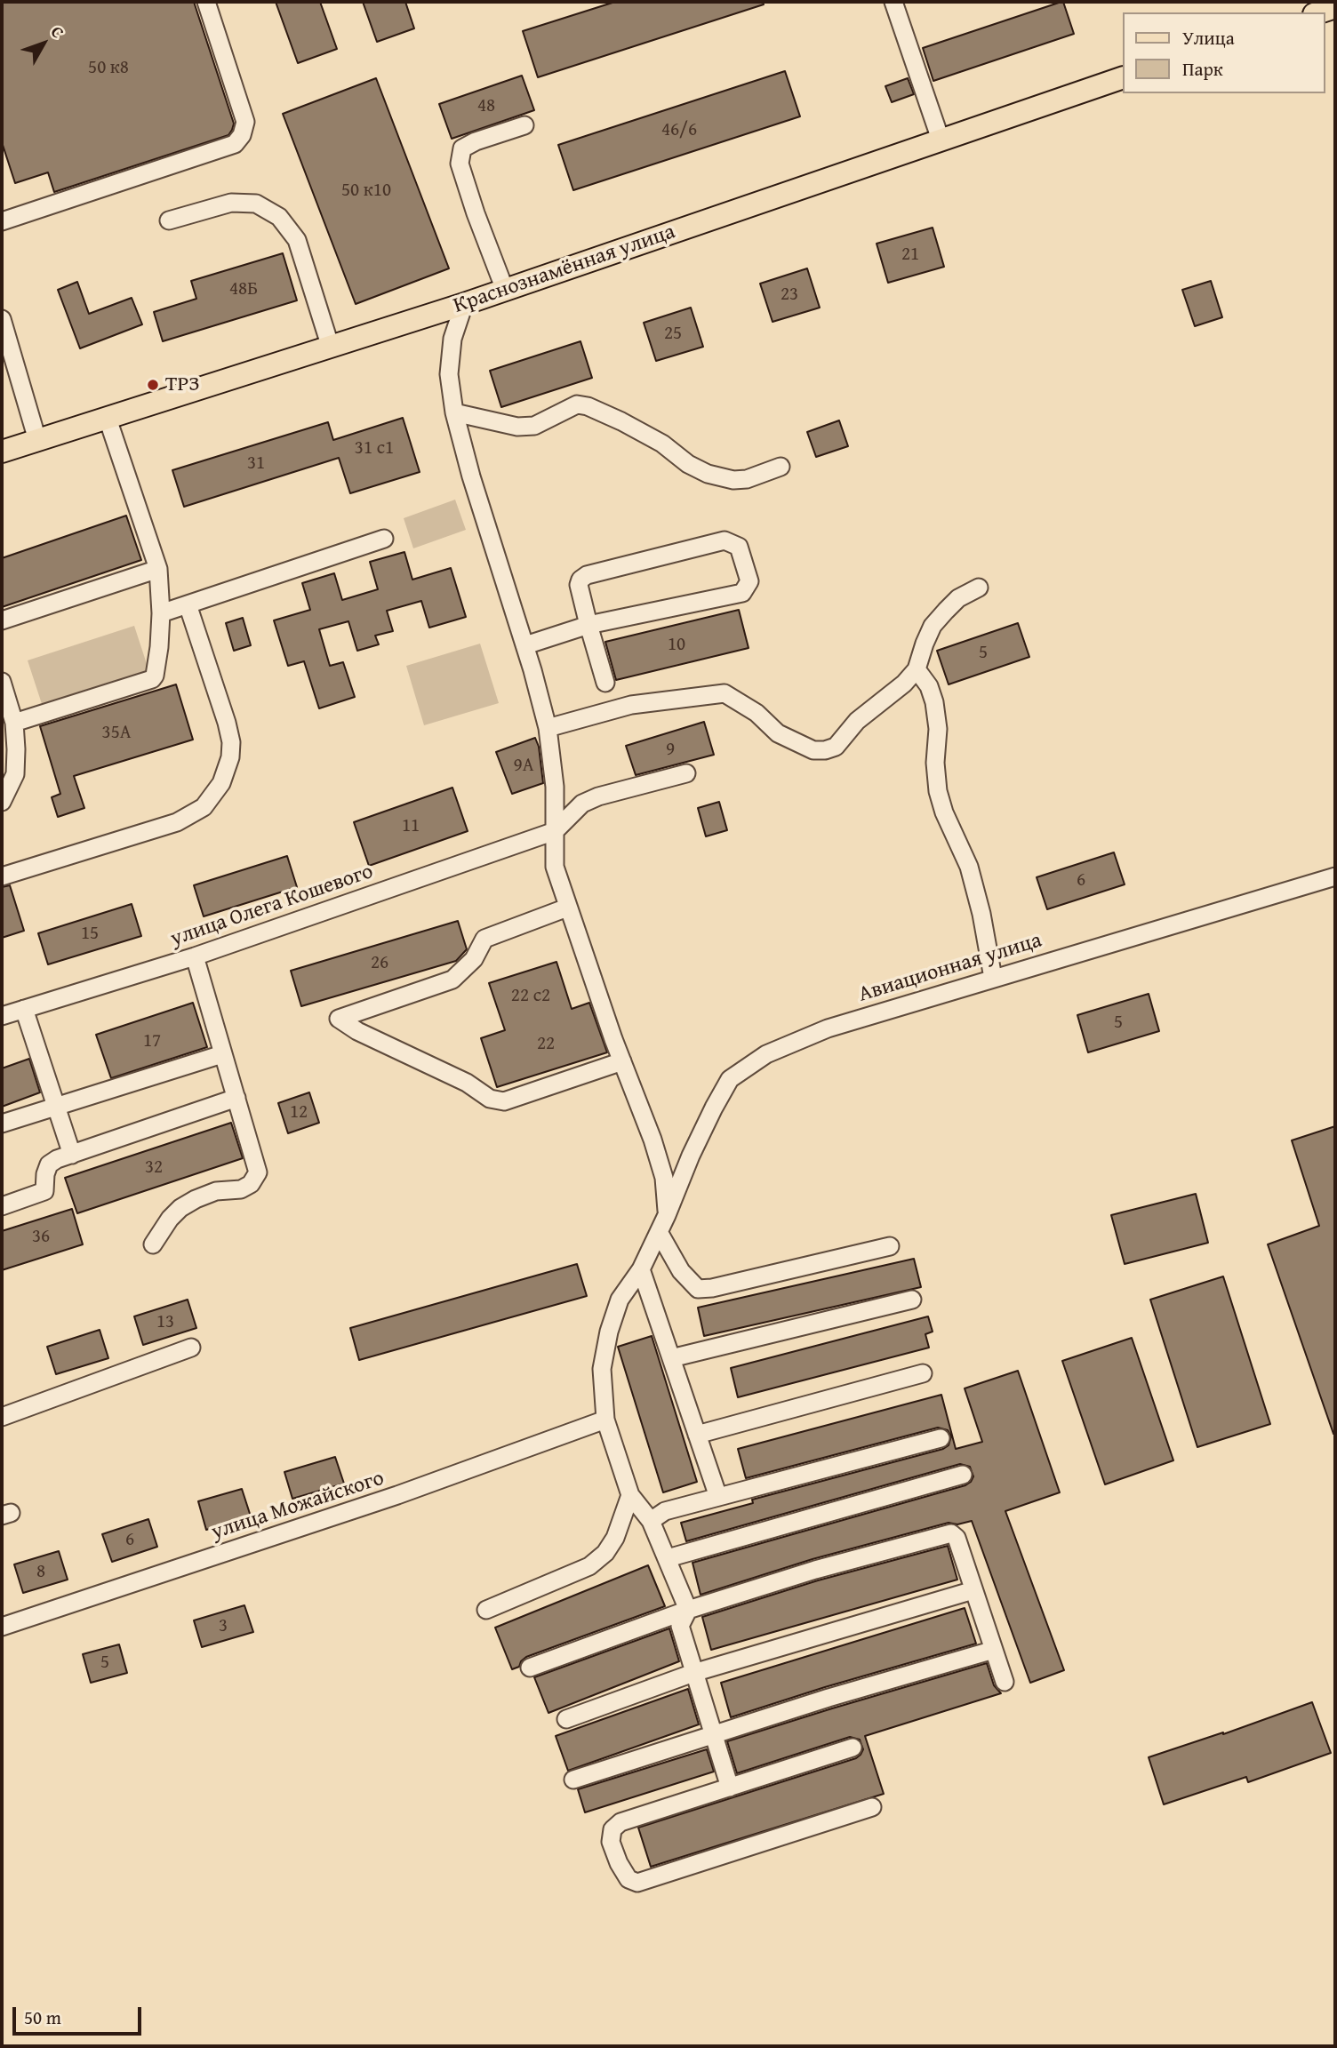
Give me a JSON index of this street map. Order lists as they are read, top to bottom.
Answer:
{
  "streets": {
    "main road": ["Краснознамённая улица"],
    "street": ["улица Олега Кошевого", "Авиационная улица", "улица Можайского"]
  },
  "crossings": [
    ["Авиационная улица", "улица Можайского"]
  ],
  "places": ["ТРЗ"],
  "house_numbers": [
    "50 к8",
    "48",
    "46/6",
    "50 к10",
    "21",
    "48Б",
    "23",
    "25",
    "31 с1",
    "31",
    "10",
    "5",
    "35А",
    "9",
    "9А",
    "11",
    "6",
    "15",
    "26",
    "22 с2",
    "5",
    "17",
    "22",
    "12",
    "32",
    "36",
    "13",
    "6",
    "8",
    "3",
    "5"
  ],
  "legend": ["Улица", "Парк"],
  "scale_bar": "50 m",
  "north": "top right"
}
